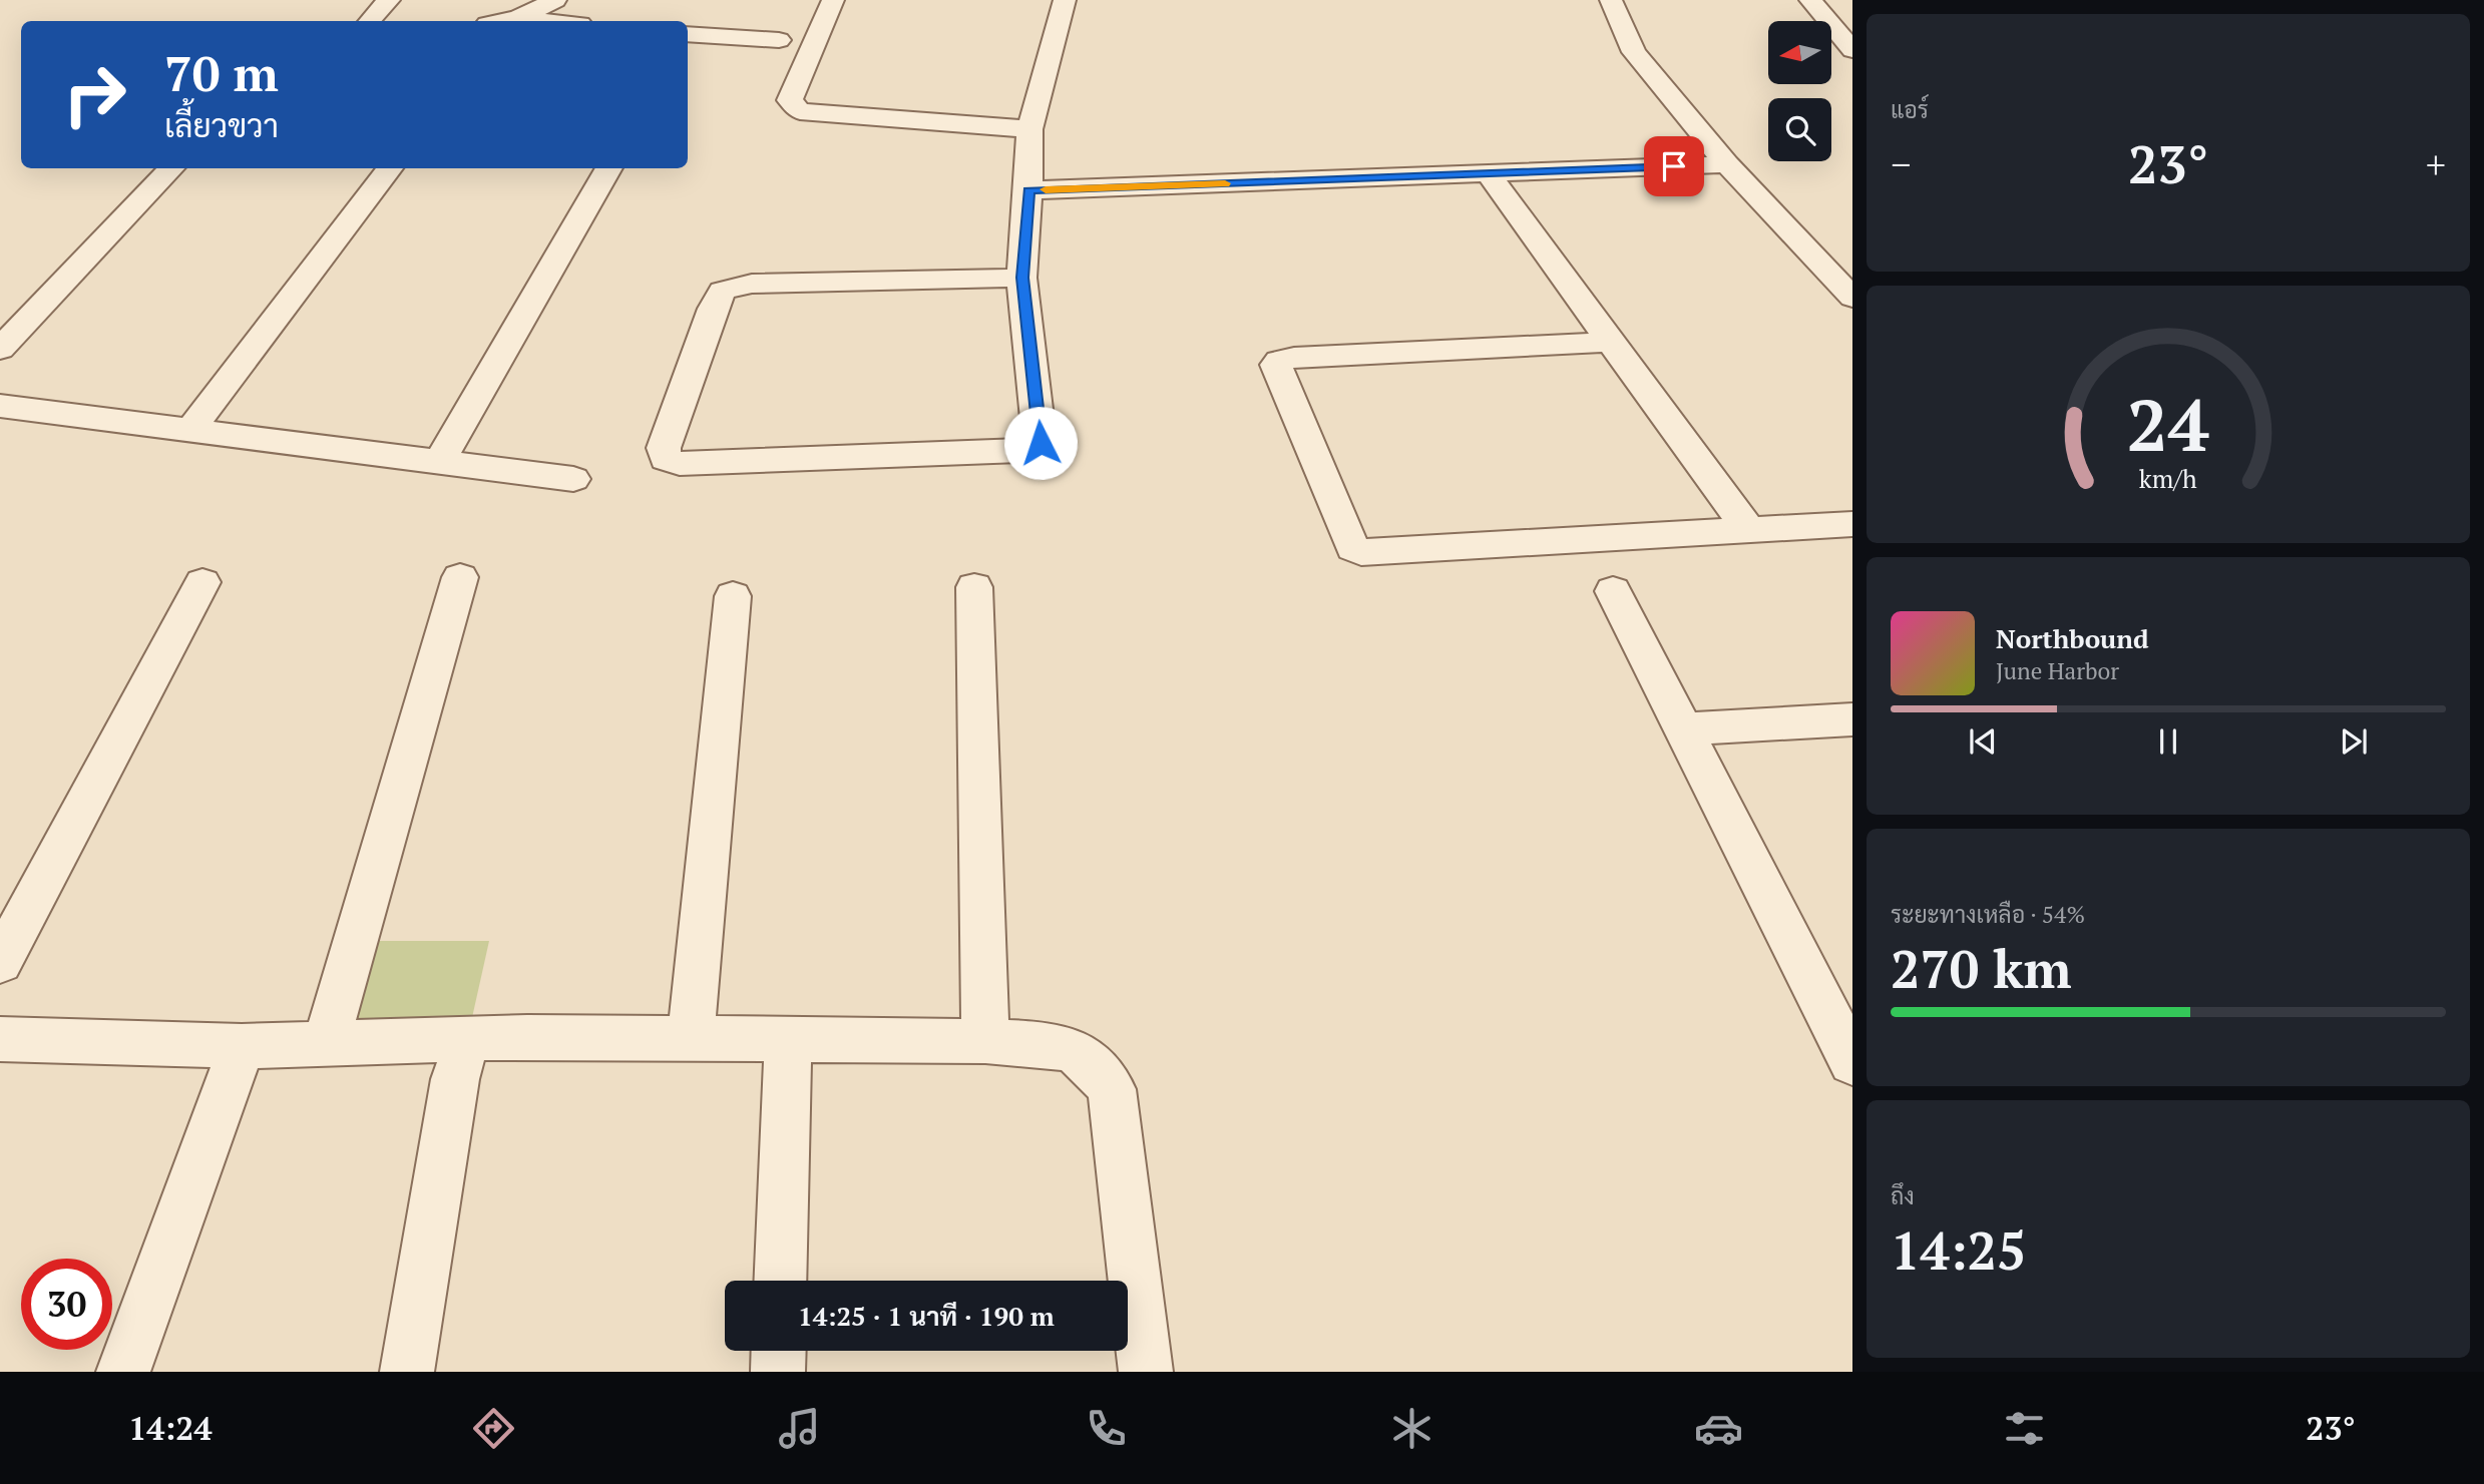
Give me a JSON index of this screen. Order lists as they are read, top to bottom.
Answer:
{
  "north": "left",
  "page": {
    "tile": [
      "แอร์",
      ["ระยะทางเหลือ · 54%", "270 km"],
      ["ถึง", "14:25"]
    ],
    "turn": ["70 m", "เลี้ยวขวา"],
    "heat": ["−", "23°", "+"],
    "song": ["Northbound", "June Harbor"],
    "limit": "30",
    "trip": "14:25 · 1 นาที · 190 m",
    "tabs": ["14:24", "23°"],
    "gauge": ["24", "km/h"]
  }
}
